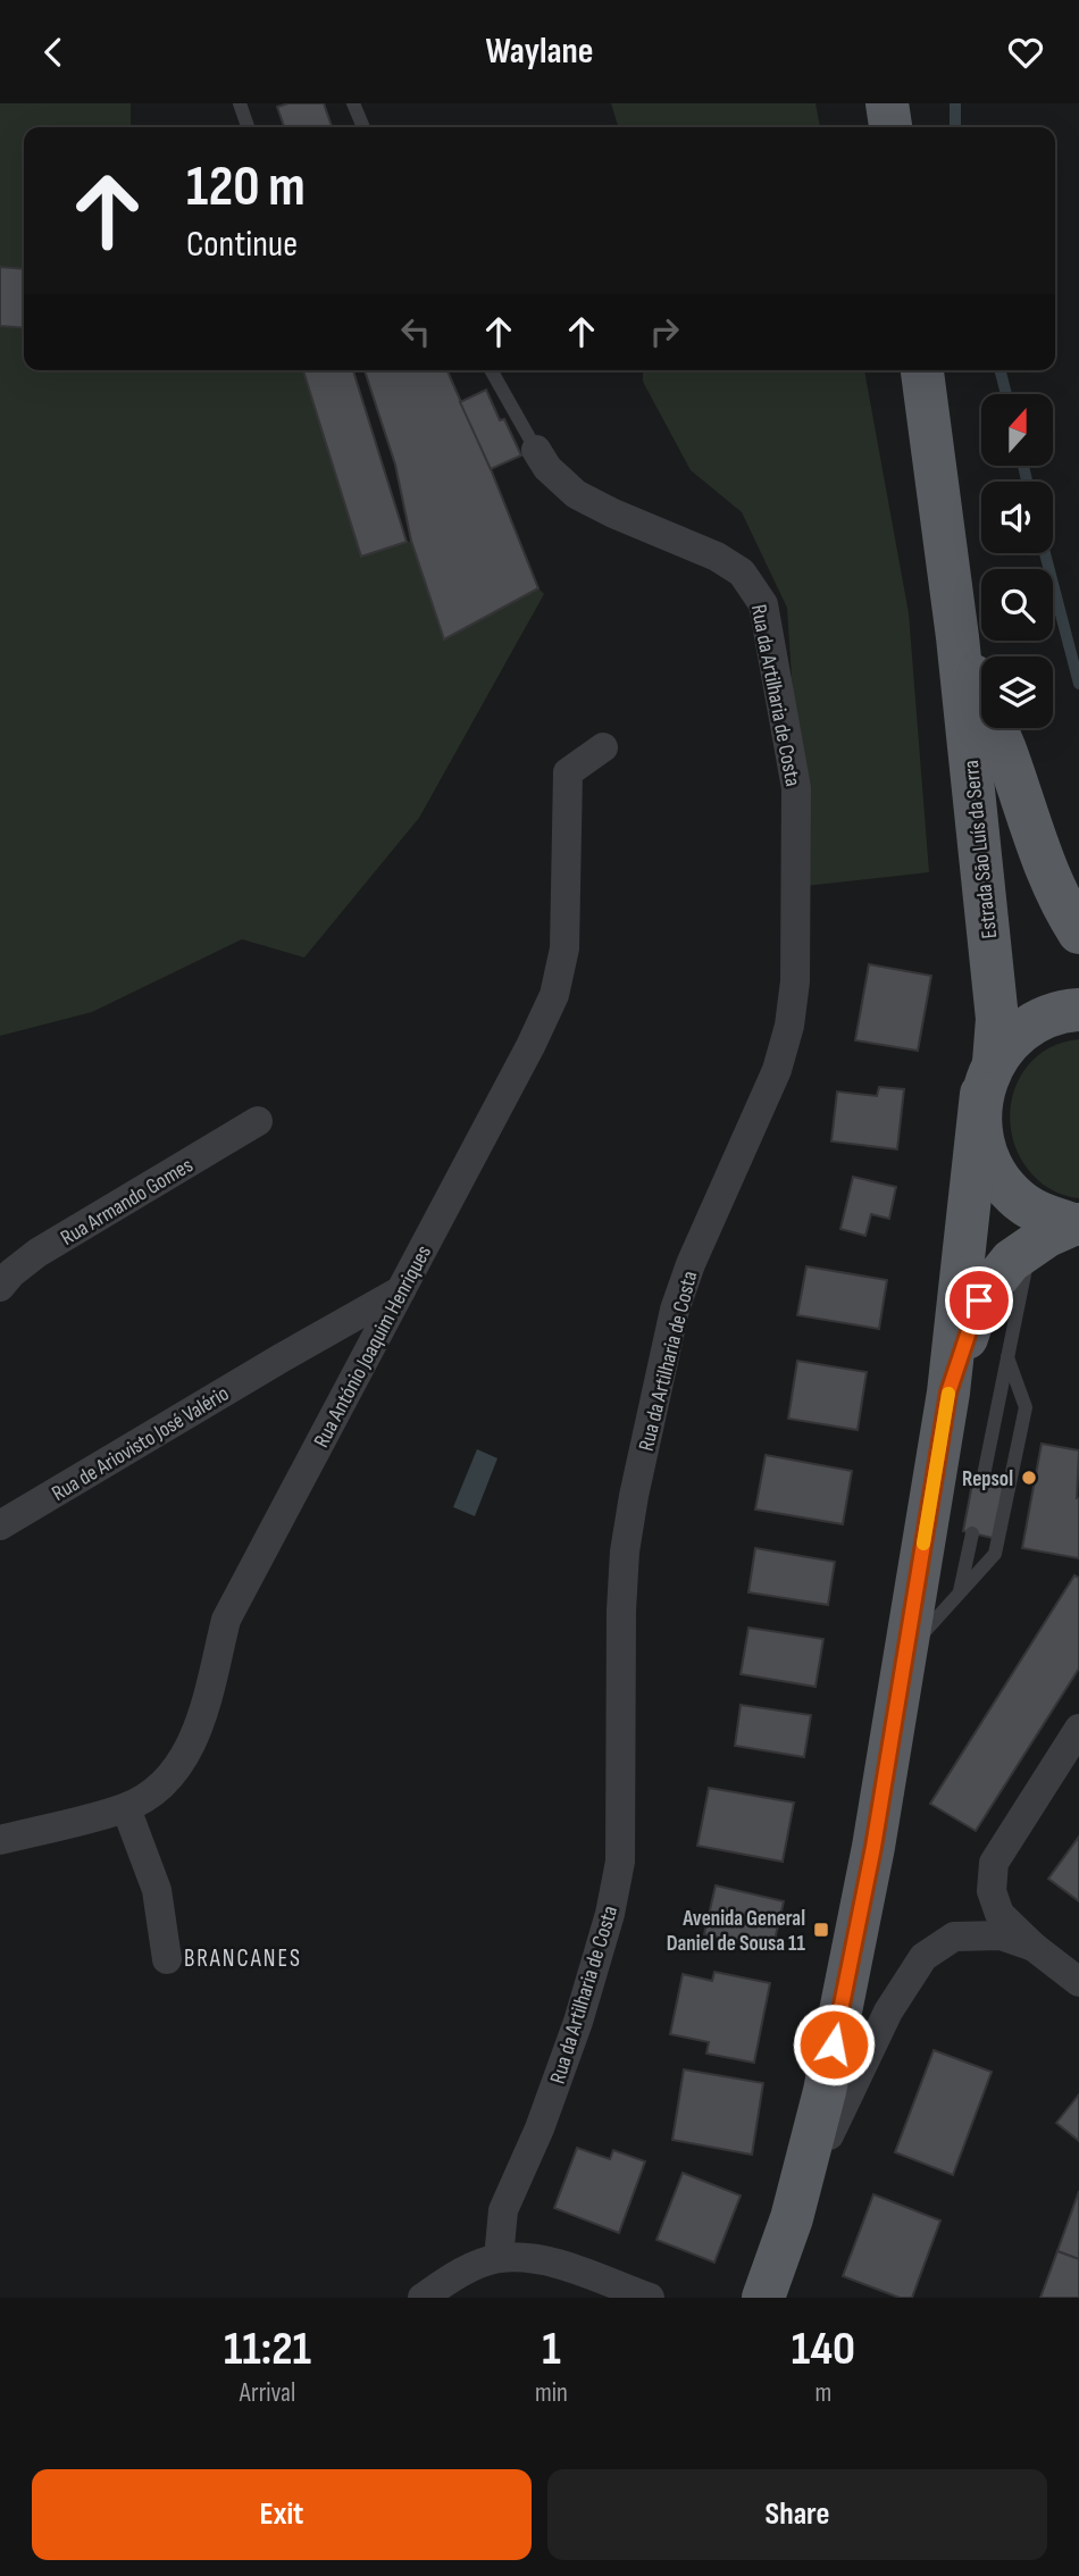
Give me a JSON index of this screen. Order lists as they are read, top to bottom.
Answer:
{
  "streets": {
    "main road": ["Estrada São Luís da Serra"],
    "street": [
      "Rua da Artilharia de Costa",
      "Rua Armando Gomes",
      "Rua António Joaquim Henriques",
      "Rua de Ariovisto José Valério"
    ]
  },
  "crossings": [
    ["Rua António Joaquim Henriques", "Rua de Ariovisto José Valério"]
  ],
  "districts": ["BRANCANES"],
  "places": {
    "other": ["Repsol"],
    "transit": ["Avenida General Daniel de Sousa 11"]
  },
  "north": "top",
  "page": {
    "header": "Waylane",
    "turn": ["120 m", "Continue"],
    "eta": [
      "11:21",
      "Arrival",
      "1",
      "min",
      "140",
      "m"
    ],
    "buttons": ["Exit", "Share"]
  }
}
